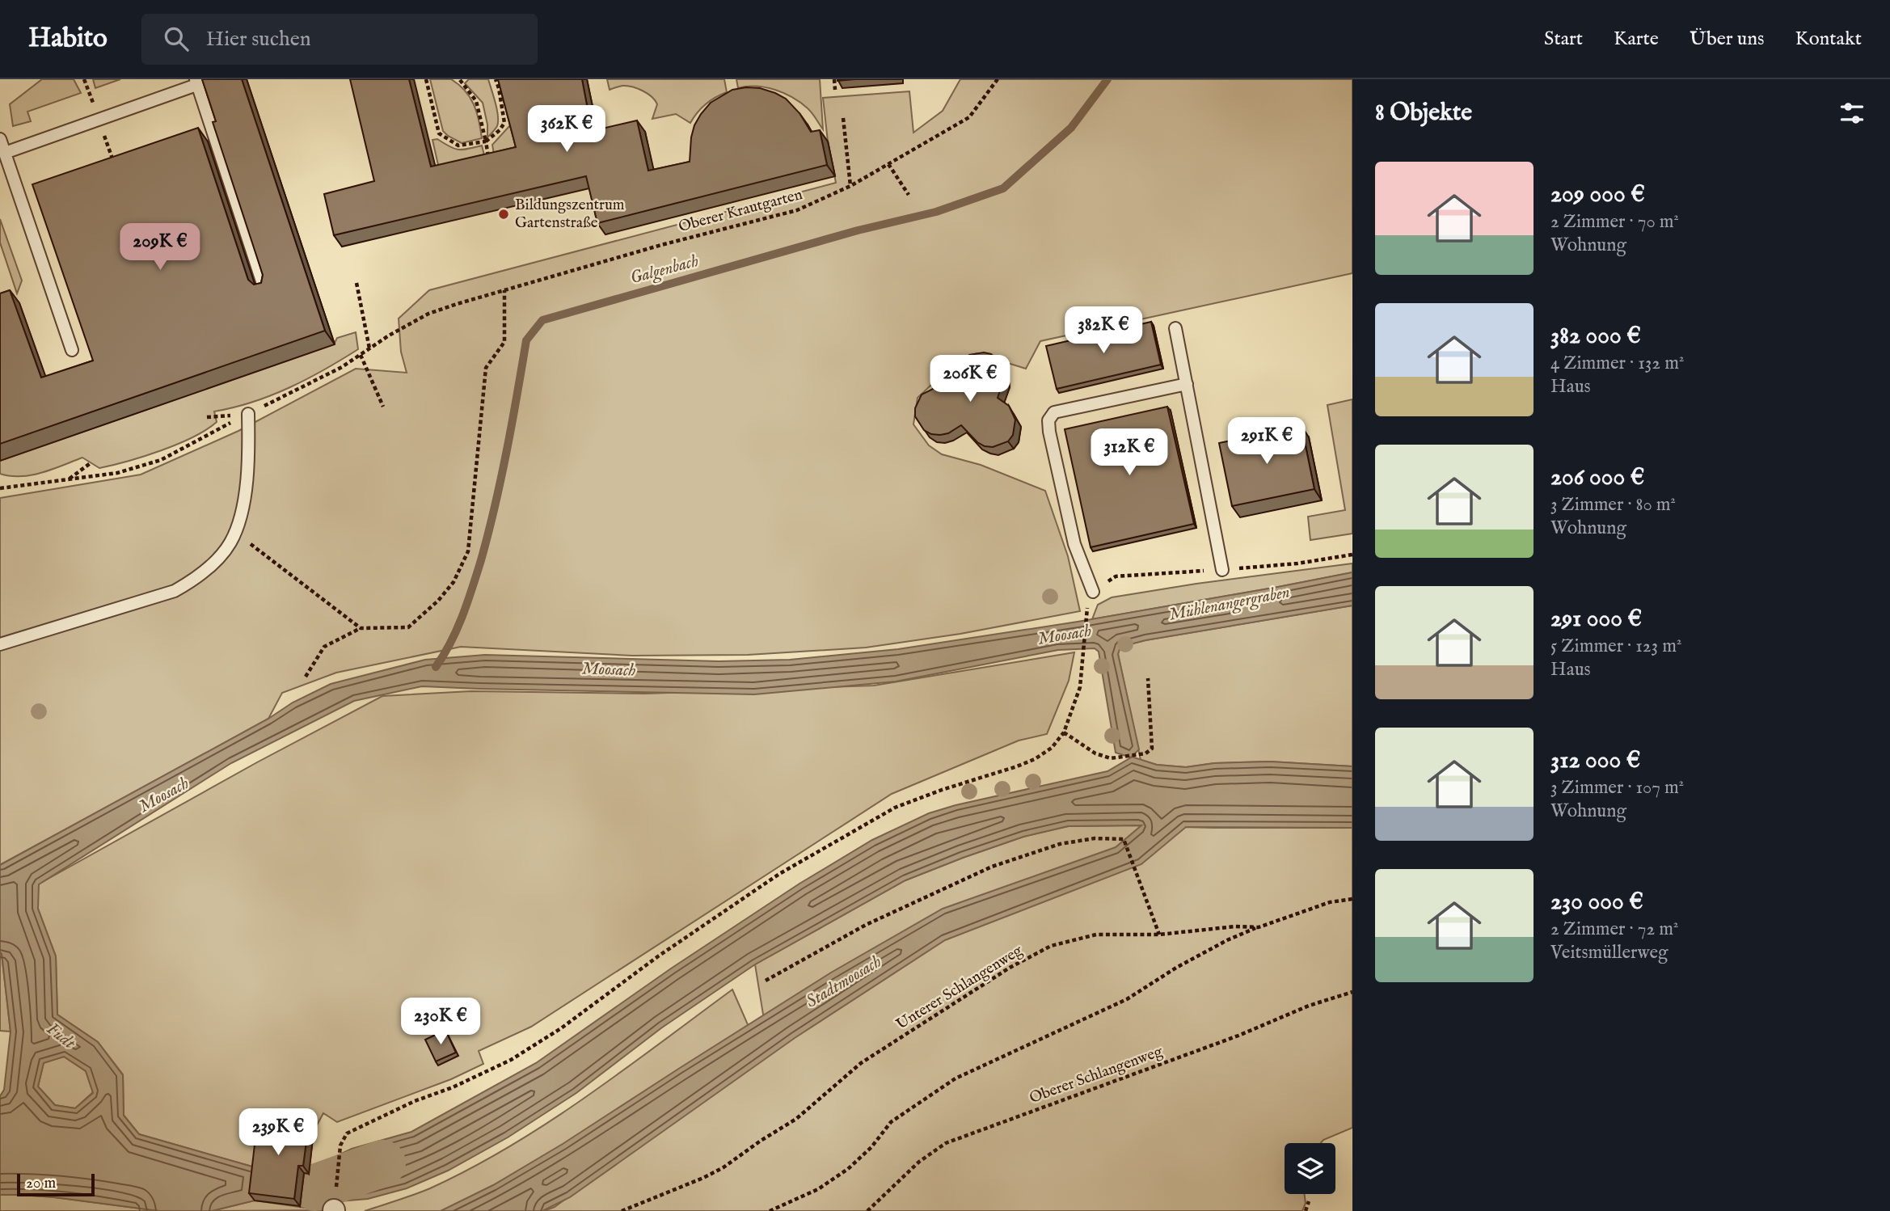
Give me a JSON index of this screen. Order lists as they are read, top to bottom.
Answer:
{
  "streets": {
    "path": ["Oberer Krautgarten", "Unterer Schlangenweg", "Oberer Schlangenweg"]
  },
  "water": [
    "Galgenbach",
    "Mühlenangergraben",
    "Moosach",
    "Stadtmoosach",
    "Fudt"
  ],
  "places": ["Bildungszentrum Gartenstraße"],
  "scale_bar": "20 m",
  "page": {
    "header": "Habito",
    "search": "Hier suchen",
    "nav": [
      "Start",
      "Karte",
      "Über uns",
      "Kontakt"
    ],
    "heading": "8 Objekte",
    "price": [
      "362K €",
      "209K €",
      "382K €",
      "206K €",
      "291K €",
      "312K €",
      "230K €",
      "239K €"
    ],
    "list": [
      {
        "name": "209 000 €",
        "note": "2 Zimmer · 70 m² · Wohnung"
      },
      {
        "name": "382 000 €",
        "note": "4 Zimmer · 132 m² · Haus"
      },
      {
        "name": "206 000 €",
        "note": "3 Zimmer · 80 m² · Wohnung"
      },
      {
        "name": "291 000 €",
        "note": "5 Zimmer · 123 m² · Haus"
      },
      {
        "name": "312 000 €",
        "note": "3 Zimmer · 107 m² · Wohnung"
      },
      {
        "name": "230 000 €",
        "note": "2 Zimmer · 72 m² · Veitsmüllerweg"
      }
    ],
    "scale": "20 m"
  }
}
